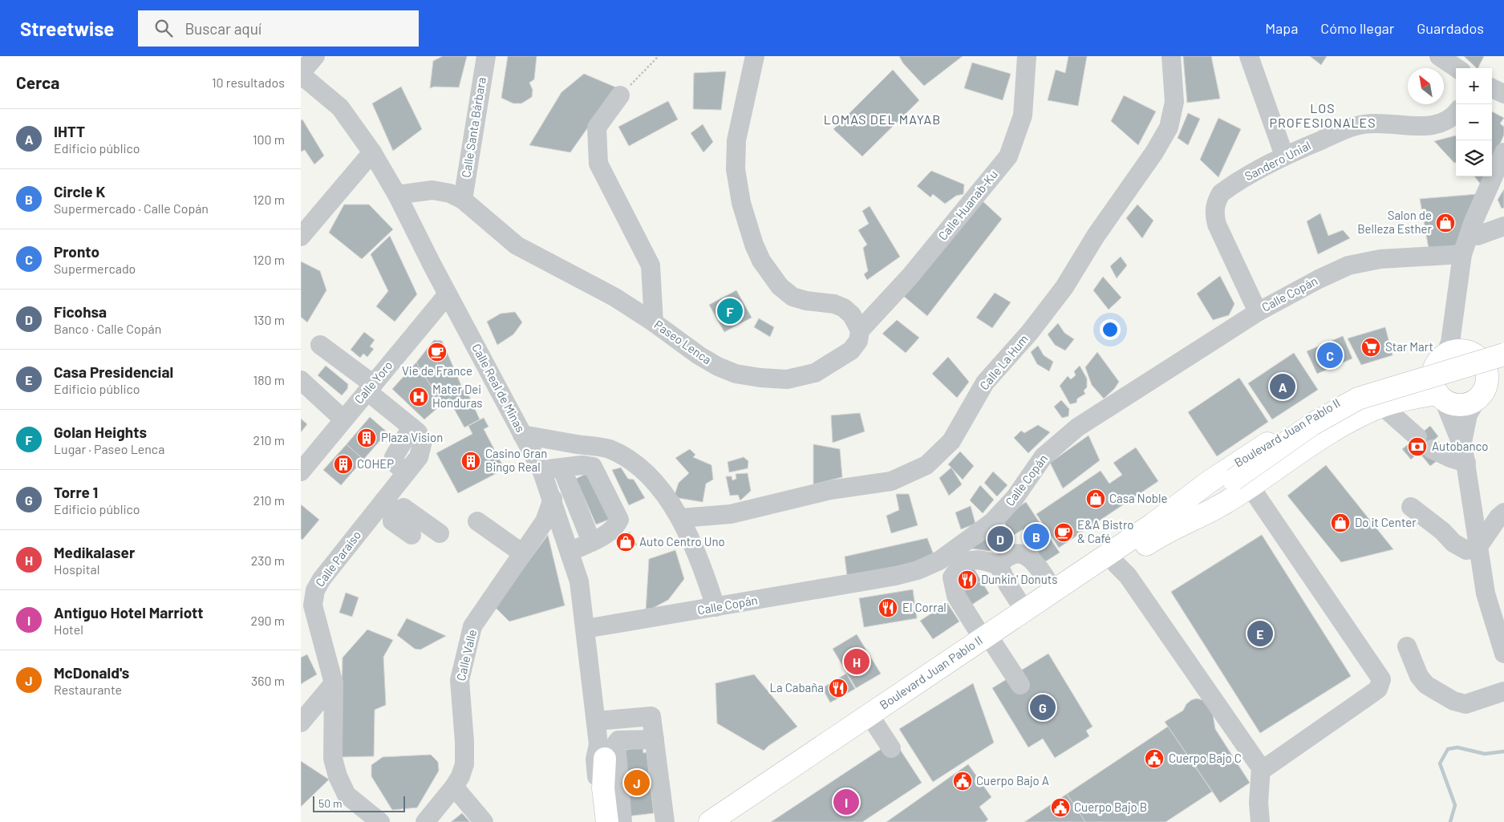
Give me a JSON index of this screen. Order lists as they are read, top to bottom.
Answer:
{
  "streets": {
    "main road": ["Boulevard Juan Pablo II"],
    "street": [
      "Calle Santa Bárbara",
      "Sandero Unial",
      "Calle Huanab-Ku",
      "Calle Copán",
      "Paseo Lenca",
      "Calle La Hum",
      "Calle Yoro",
      "Calle Real de Minas",
      "Calle Paraíso",
      "Calle Valle"
    ]
  },
  "crossings": [
    ["Calle Santa Bárbara", "Paseo Lenca"],
    ["Sandero Unial", "Calle Copán"],
    ["Calle Huanab-Ku", "Paseo Lenca"],
    ["Calle Copán", "Calle Real de Minas"],
    ["Paseo Lenca", "Calle Real de Minas"],
    ["Calle Yoro", "Calle Real de Minas"],
    ["Calle Yoro", "Calle Paraíso"],
    ["Calle Real de Minas", "Calle Valle"]
  ],
  "districts": ["LOS PROFESIONALES", "LOMAS DEL MAYAB"],
  "places": {
    "shop": [
      "Salon de Belleza Esther",
      "Casa Noble",
      "Do it Center",
      "Auto Centro Uno"
    ],
    "supermarket": ["Star Mart"],
    "cafe": ["Vie de France", "E&A Bistro & Café"],
    "hospital": ["Mater Dei Honduras"],
    "building": ["Plaza Vision", "Casino Gran Bingo Real", "COHEP"],
    "bank": ["Autobanco"],
    "restaurant": ["Dunkin' Donuts", "El Corral", "La Cabaña"],
    "public building": ["Cuerpo Bajo C", "Cuerpo Bajo A", "Cuerpo Bajo B"]
  },
  "scale_bar": "50 m",
  "north": "top left",
  "page": {
    "header": "Streetwise",
    "search": "Buscar aquí",
    "nav": ["Mapa", "Cómo llegar", "Guardados"],
    "heading": ["Cerca", "10 resultados"],
    "map_buttons": ["+", "−"],
    "list": [
      {
        "mark": "A",
        "name": "IHTT",
        "note": "Edificio público",
        "value": "100 m"
      },
      {
        "mark": "B",
        "name": "Circle K",
        "note": "Supermercado · Calle Copán",
        "value": "120 m"
      },
      {
        "mark": "C",
        "name": "Pronto",
        "note": "Supermercado",
        "value": "120 m"
      },
      {
        "mark": "D",
        "name": "Ficohsa",
        "note": "Banco · Calle Copán",
        "value": "130 m"
      },
      {
        "mark": "E",
        "name": "Casa Presidencial",
        "note": "Edificio público",
        "value": "180 m"
      },
      {
        "mark": "F",
        "name": "Golan Heights",
        "note": "Lugar · Paseo Lenca",
        "value": "210 m"
      },
      {
        "mark": "G",
        "name": "Torre 1",
        "note": "Edificio público",
        "value": "210 m"
      },
      {
        "mark": "H",
        "name": "Medikalaser",
        "note": "Hospital",
        "value": "230 m"
      },
      {
        "mark": "I",
        "name": "Antiguo Hotel Marriott",
        "note": "Hotel",
        "value": "290 m"
      },
      {
        "mark": "J",
        "name": "McDonald's",
        "note": "Restaurante",
        "value": "360 m"
      }
    ],
    "pins": [
      "F",
      "C",
      "A",
      "B",
      "D",
      "E",
      "H",
      "G",
      "J",
      "I"
    ],
    "scale": "50 m"
  }
}
